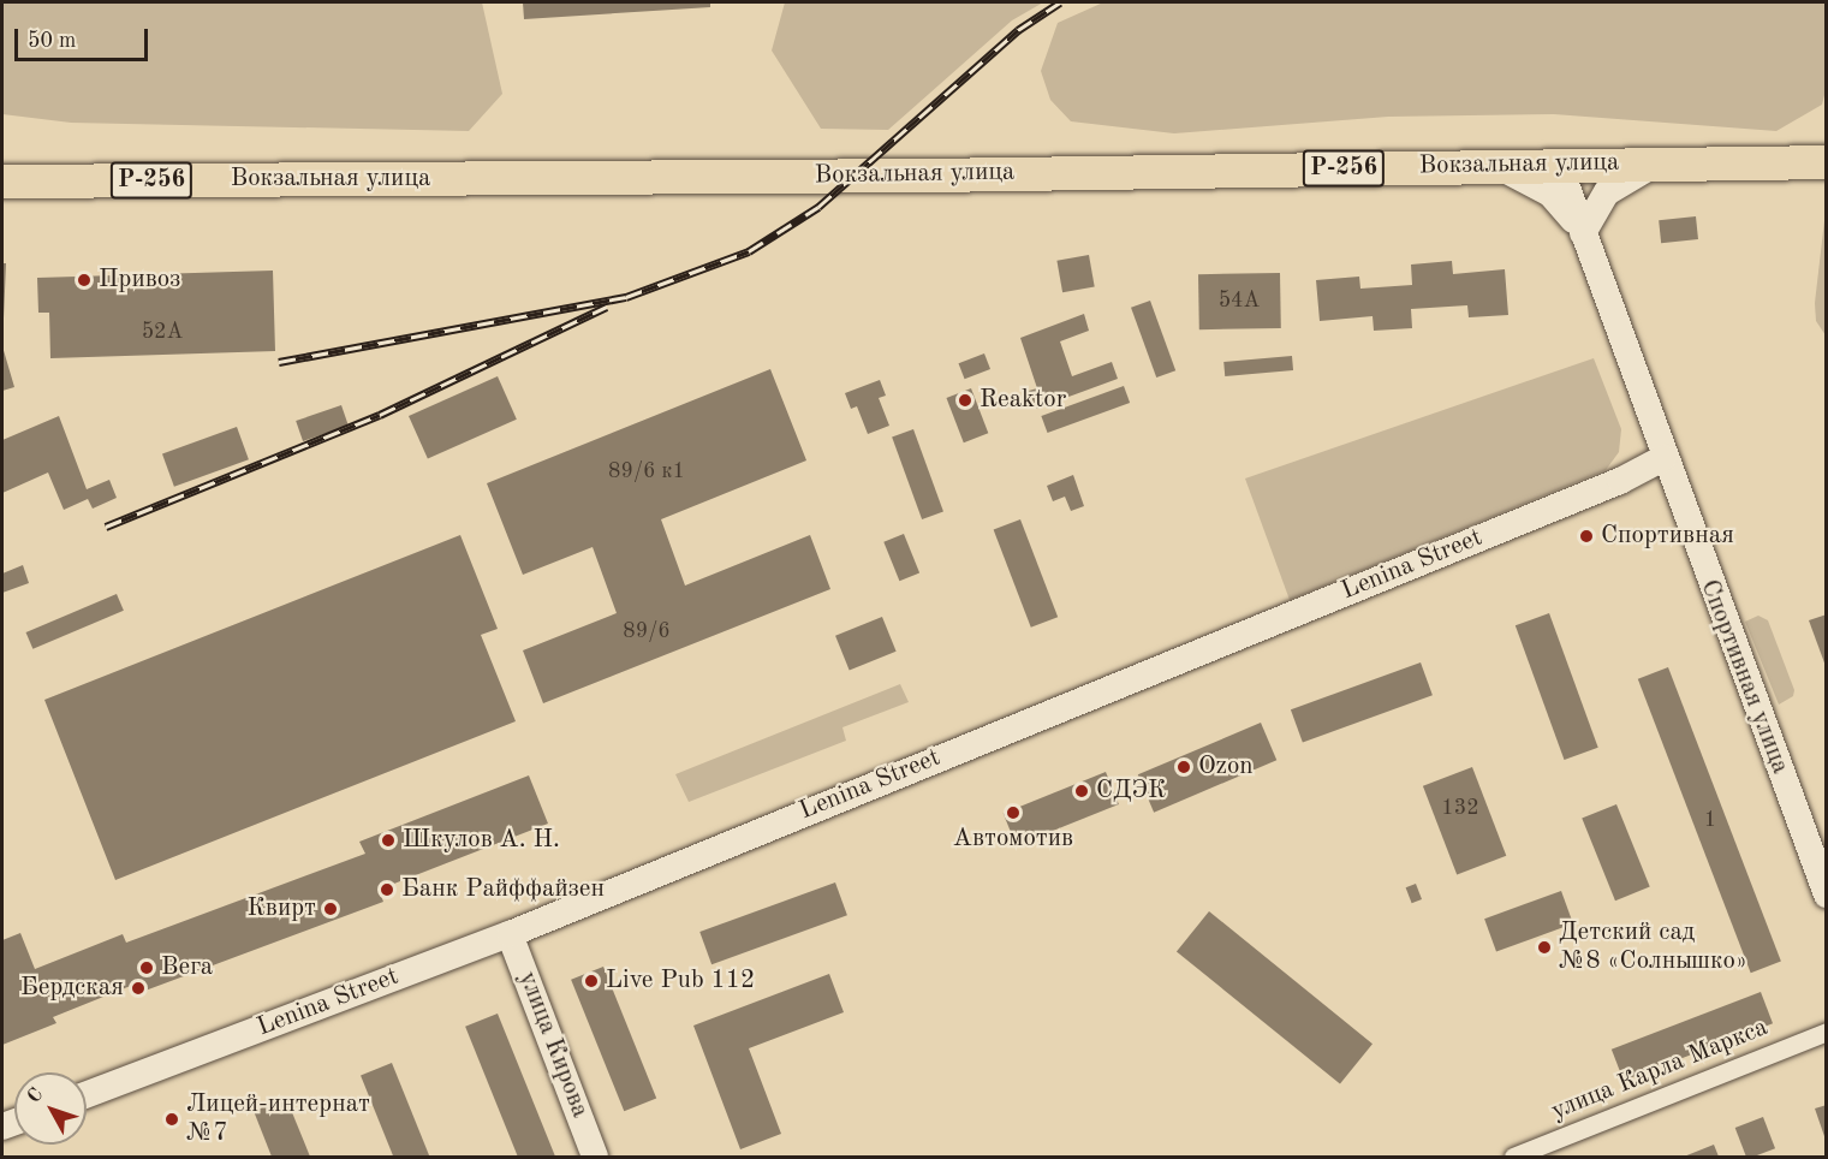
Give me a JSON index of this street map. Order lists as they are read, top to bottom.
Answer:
{
  "streets": {
    "highway": ["Вокзальная улица", "Р-256"],
    "main road": ["Lenina Street", "Спортивная улица", "улица Кирова"],
    "street": ["улица Карла Маркса"]
  },
  "crossings": [
    ["Вокзальная улица", "Спортивная улица"],
    ["Lenina Street", "Спортивная улица"],
    ["Lenina Street", "улица Кирова"]
  ],
  "places": [
    "Привоз",
    "Reaktor",
    "Спортивная",
    "Ozon",
    "СДЭК",
    "Автомотив",
    "Шкулов А. Н.",
    "Банк Райффайзен",
    "Квирт",
    "Детский сад №8 «Солнышко»",
    "Вега",
    "Live Pub 112",
    "Бердская",
    "Лицей-интернат №7"
  ],
  "house_numbers": [
    "54А",
    "52А",
    "89/6 к1",
    "89/6",
    "132",
    "1"
  ],
  "scale_bar": "50 m",
  "north": "top left"
}
